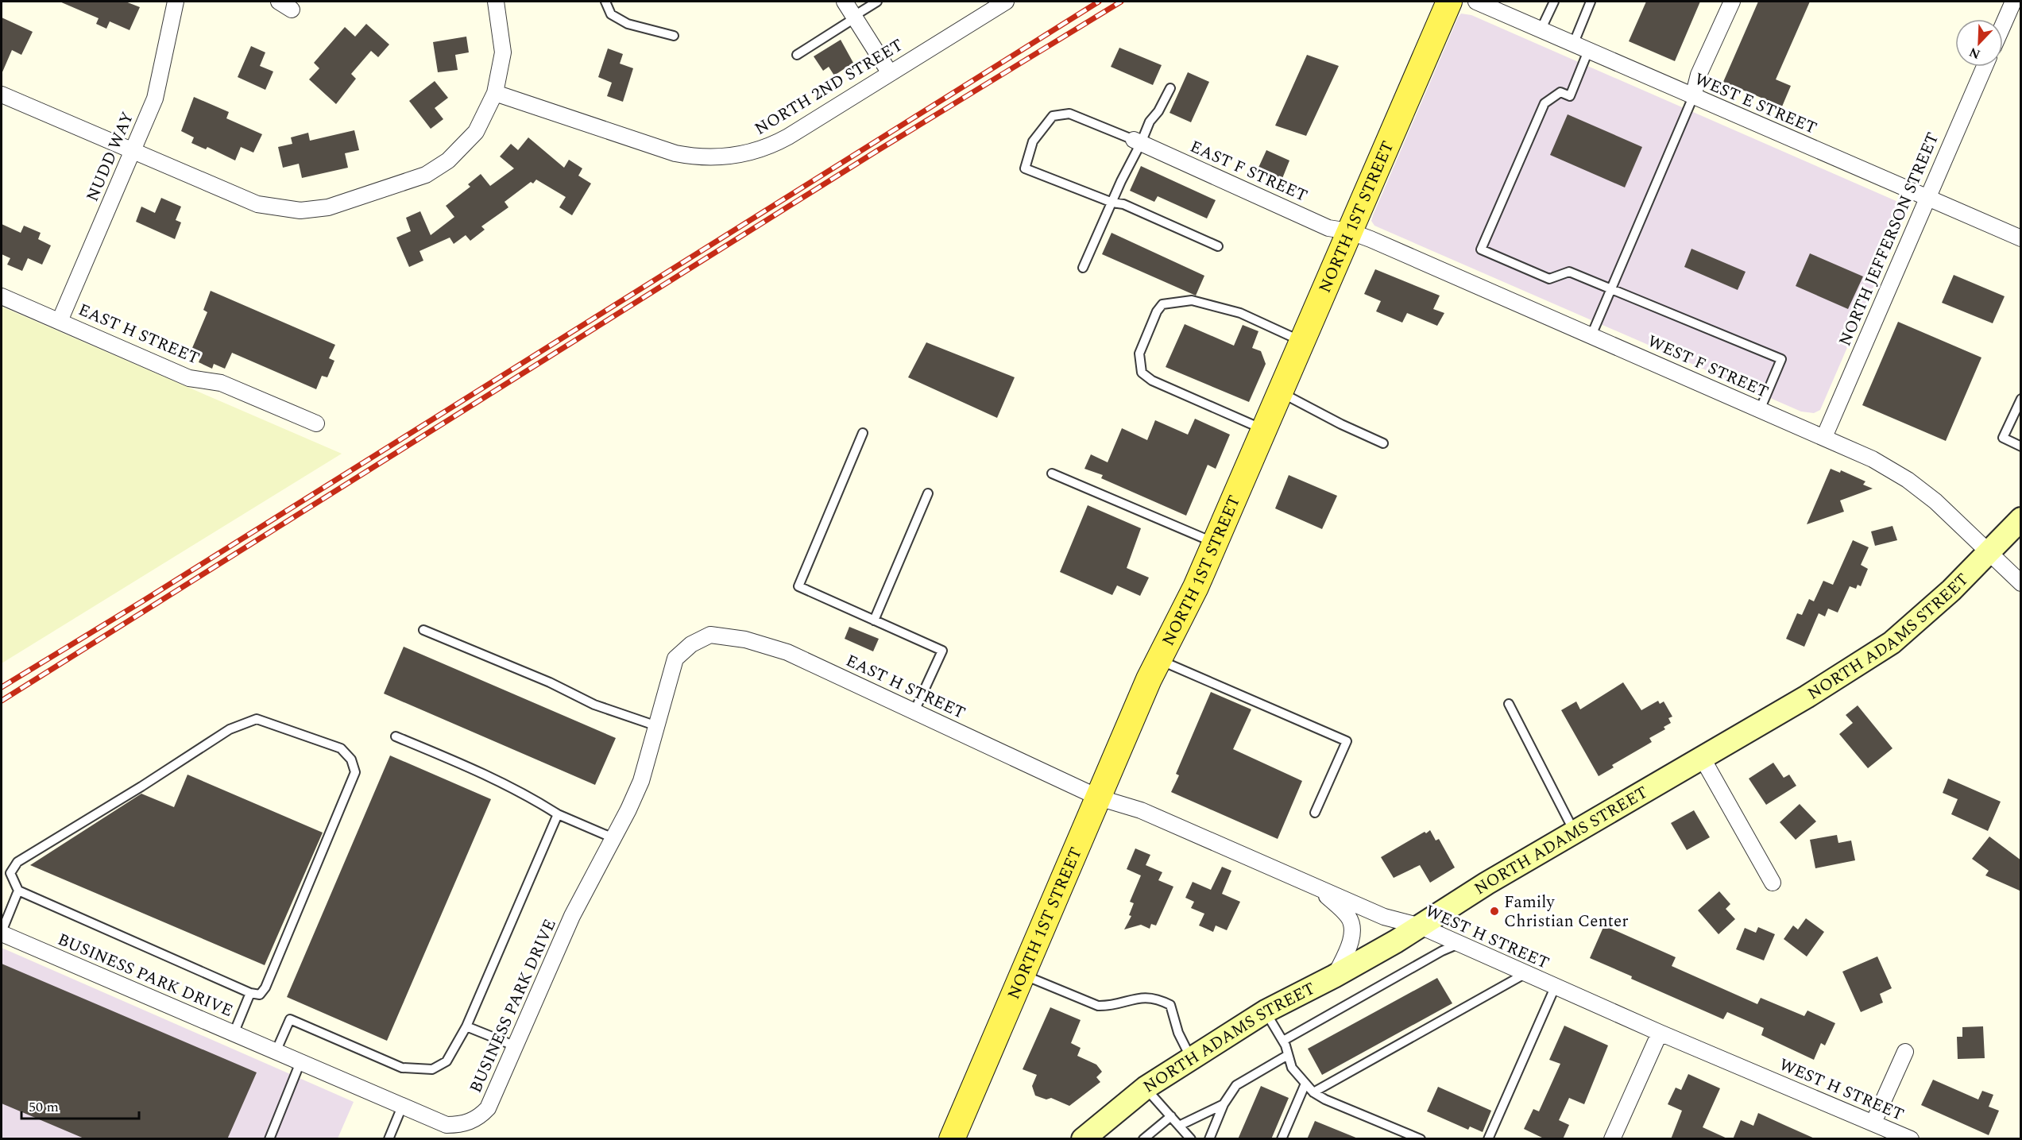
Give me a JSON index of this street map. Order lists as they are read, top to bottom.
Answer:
{
  "streets": {
    "main road": ["NORTH 1ST STREET"],
    "street": [
      "NORTH 2ND STREET",
      "WEST E STREET",
      "NUDD WAY",
      "EAST F STREET",
      "NORTH JEFFERSON STREET",
      "EAST H STREET",
      "WEST F STREET",
      "NORTH ADAMS STREET",
      "WEST H STREET",
      "BUSINESS PARK DRIVE"
    ]
  },
  "crossings": [
    ["WEST E STREET", "NORTH JEFFERSON STREET"],
    ["NUDD WAY", "EAST H STREET"],
    ["EAST F STREET", "NORTH 1ST STREET"],
    ["EAST F STREET", "WEST F STREET"],
    ["NORTH 1ST STREET", "EAST H STREET"],
    ["NORTH 1ST STREET", "WEST F STREET"],
    ["NORTH 1ST STREET", "WEST H STREET"],
    ["NORTH JEFFERSON STREET", "WEST F STREET"],
    ["EAST H STREET", "WEST H STREET"],
    ["EAST H STREET", "BUSINESS PARK DRIVE"],
    ["WEST F STREET", "NORTH ADAMS STREET"],
    ["NORTH ADAMS STREET", "WEST H STREET"]
  ],
  "places": ["Family Christian Center"],
  "scale_bar": "50 m",
  "north": "bottom left"
}
